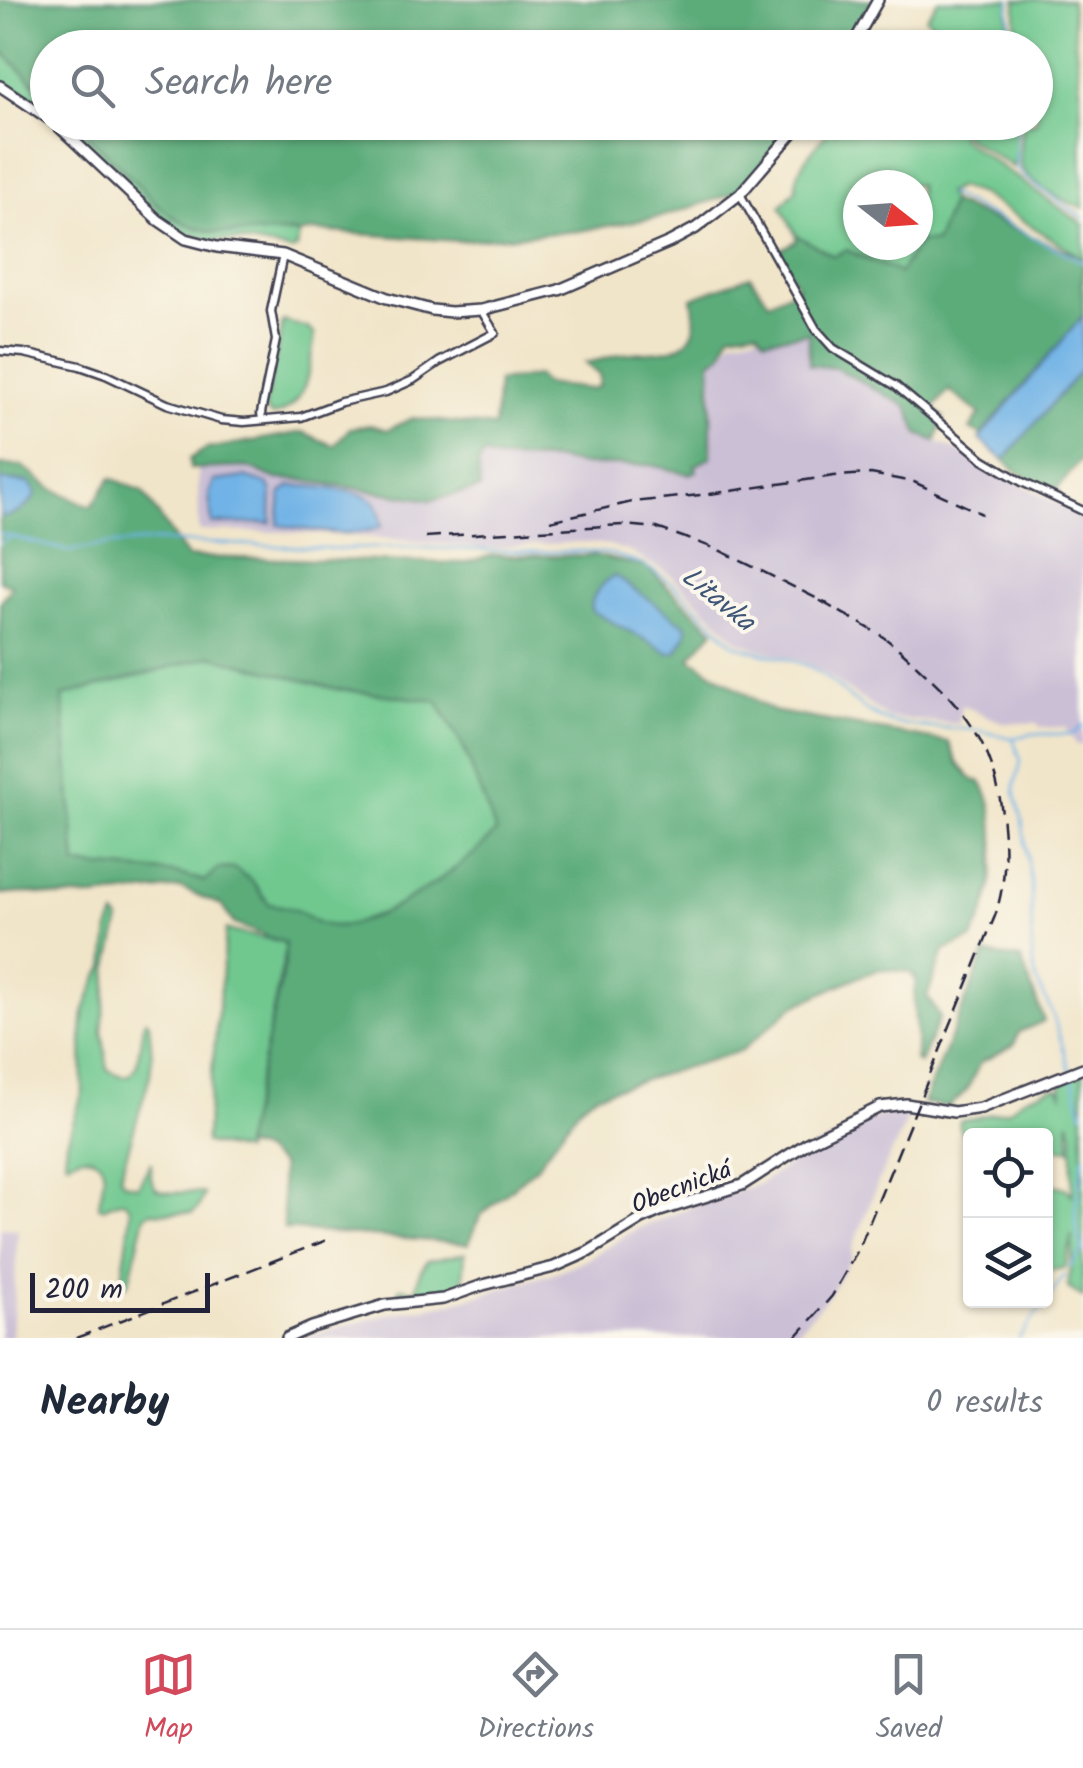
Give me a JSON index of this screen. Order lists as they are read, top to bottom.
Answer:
{
  "streets": {
    "street": ["Obecnická"]
  },
  "water": ["Litavka"],
  "scale_bar": "200 m",
  "north": "right",
  "page": {
    "search": "Search here",
    "scale": "200 m",
    "heading": ["Nearby", "0 results"],
    "nav": ["Map", "Directions", "Saved"]
  }
}
